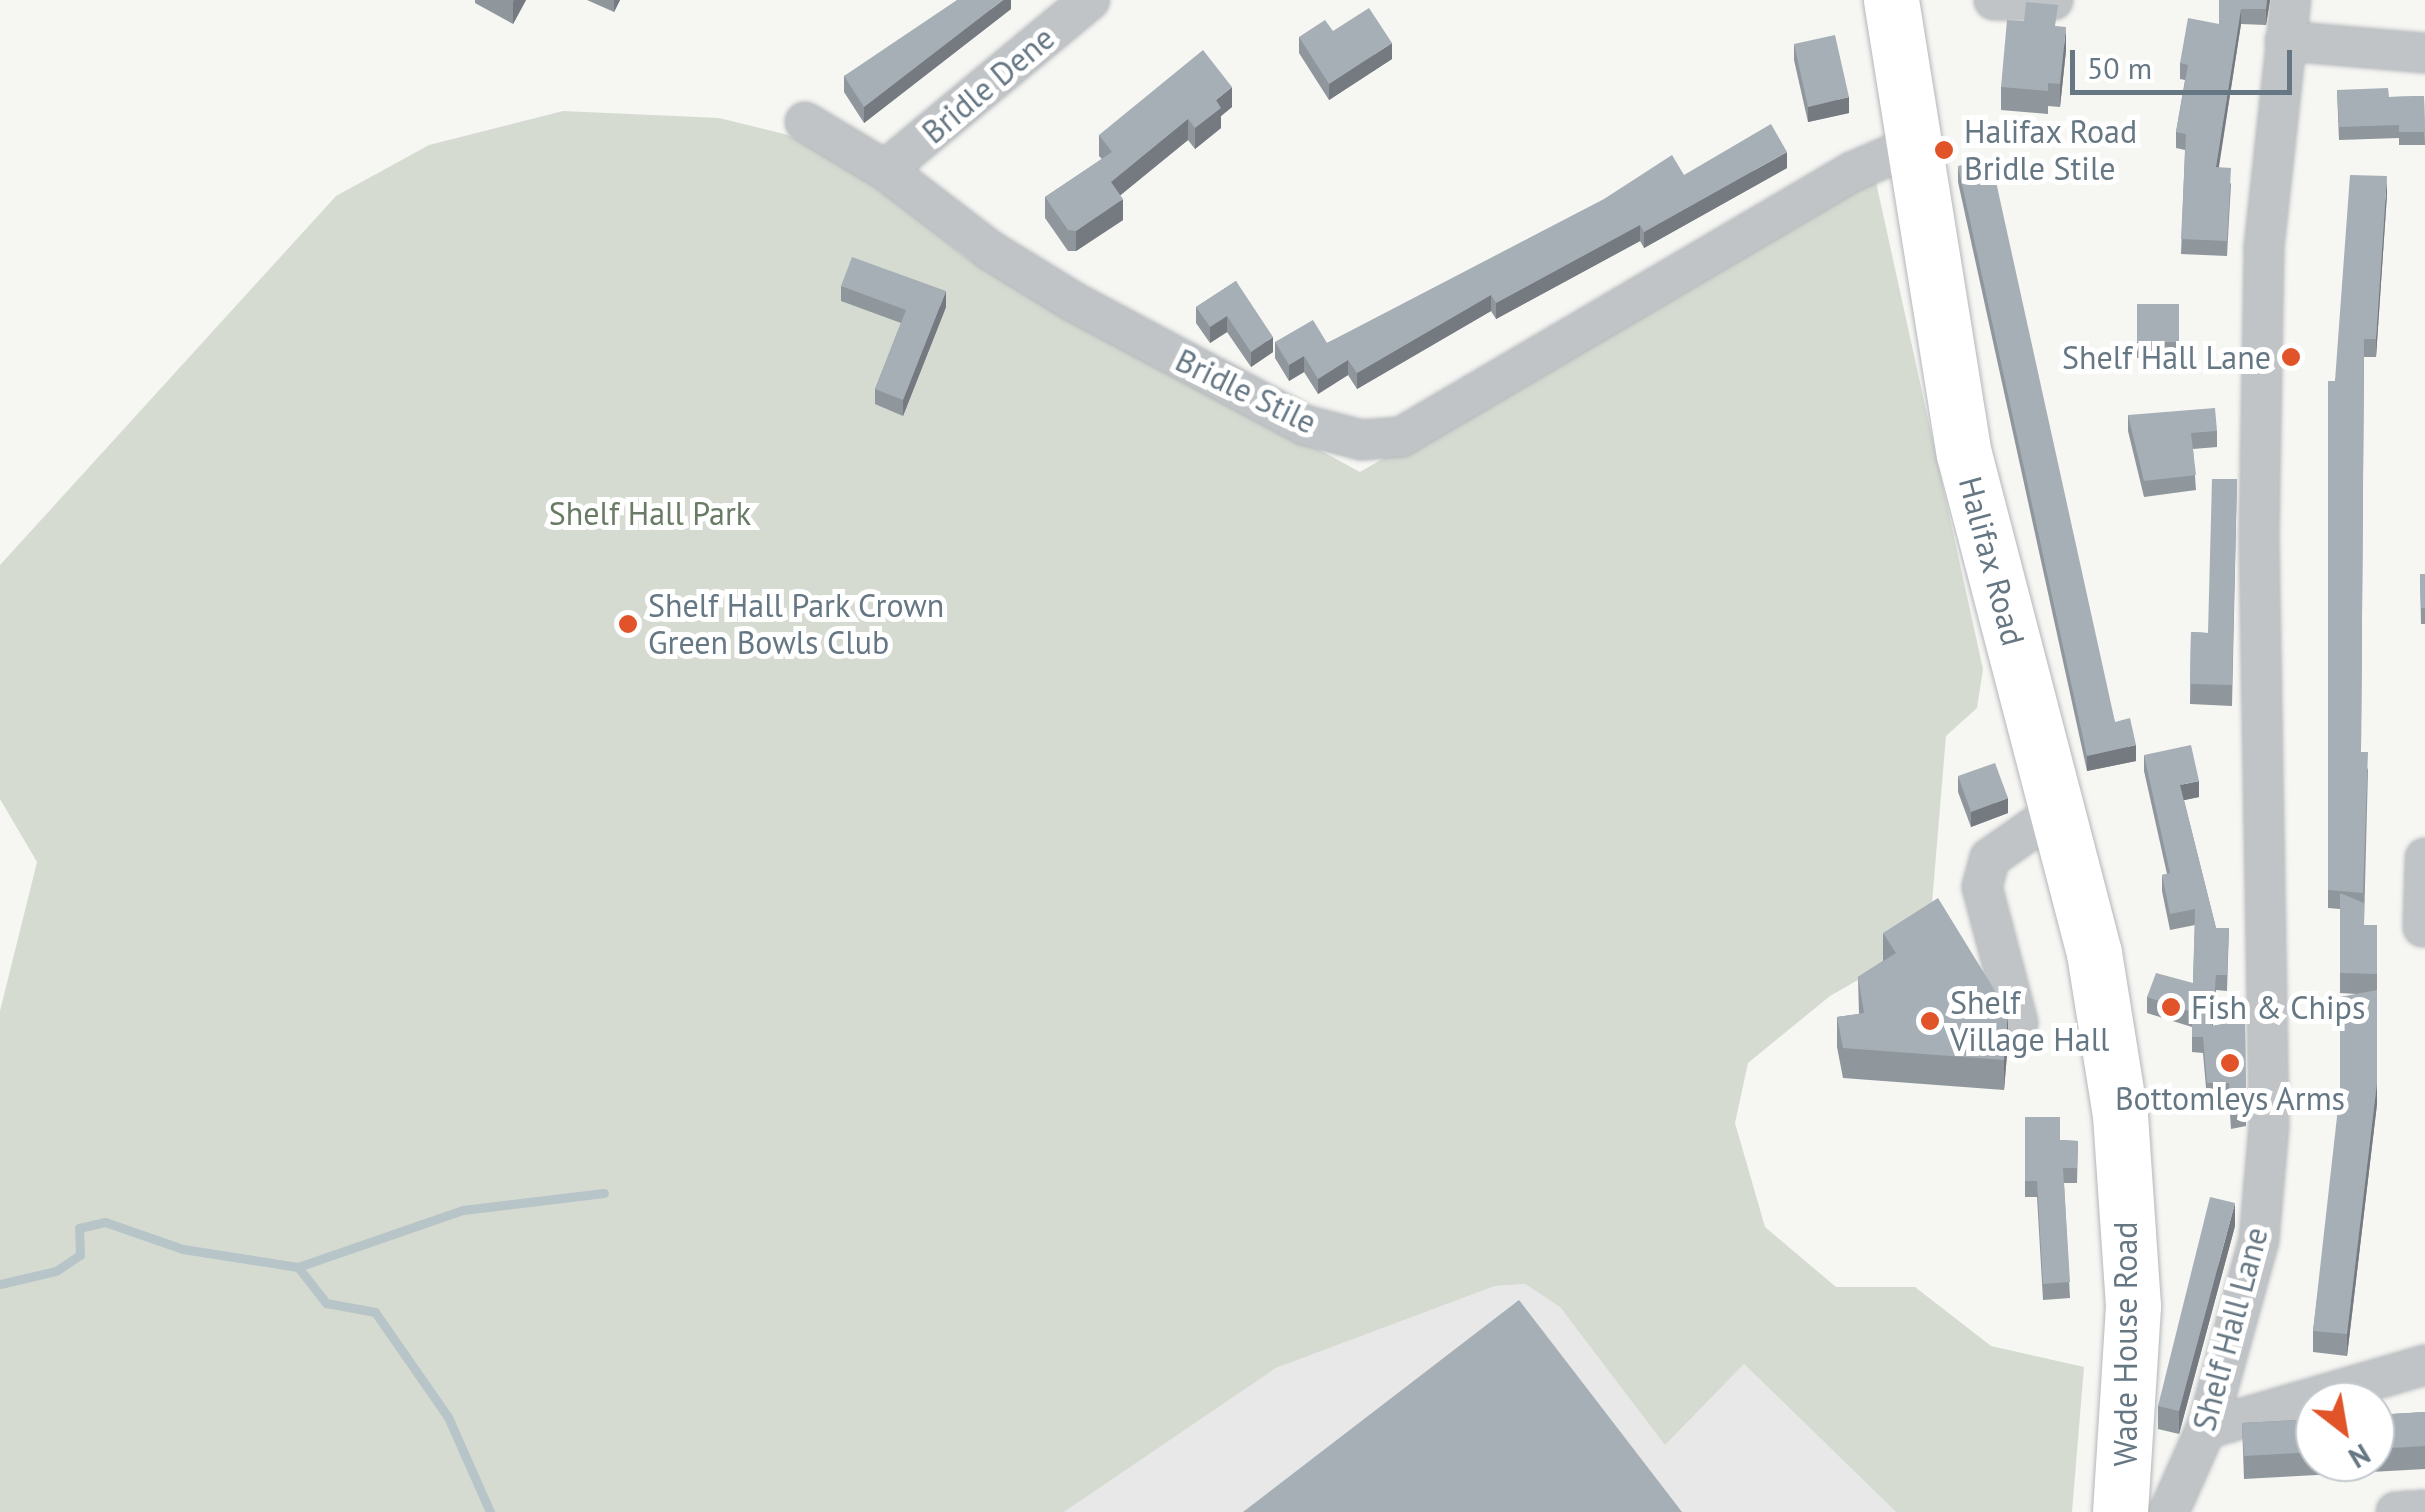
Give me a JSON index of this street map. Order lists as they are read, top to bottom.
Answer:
{
  "streets": {
    "highway": ["Halifax Road", "Wade House Road"],
    "street": ["Bridle Dene", "Bridle Stile", "Shelf Hall Lane"]
  },
  "crossings": [
    ["Bridle Dene", "Bridle Stile"],
    ["Bridle Stile", "Halifax Road"],
    ["Halifax Road", "Wade House Road"]
  ],
  "parks": ["Shelf Hall Park"],
  "places": [
    "Halifax Road Bridle Stile",
    "Shelf Hall Lane",
    "Shelf Hall Park Crown Green Bowls Club",
    "Fish & Chips",
    "Shelf Village Hall",
    "Bottomleys Arms"
  ],
  "scale_bar": "50 m",
  "north": "bottom right"
}
